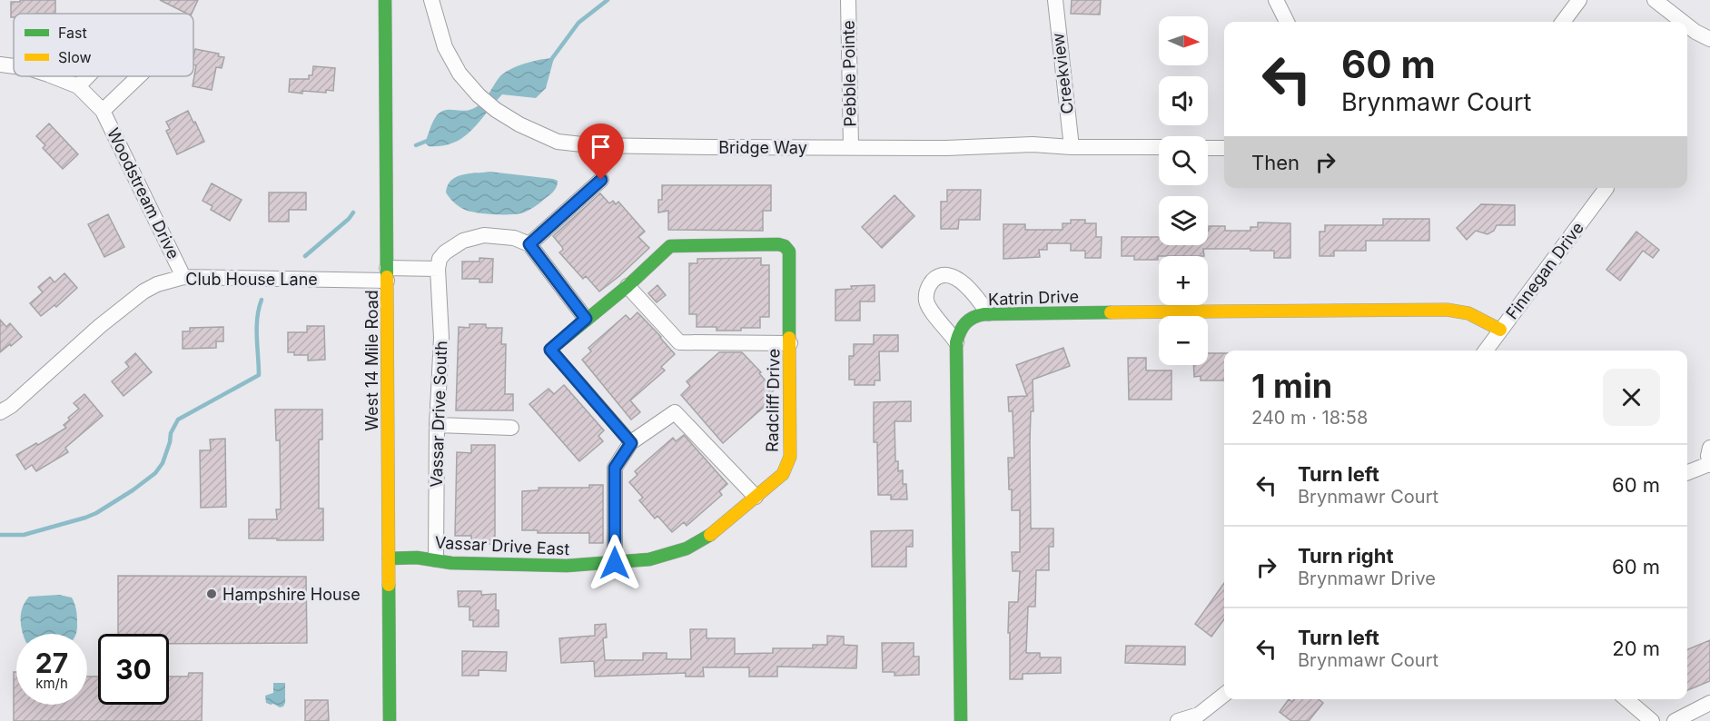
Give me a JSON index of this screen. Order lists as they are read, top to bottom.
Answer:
{
  "streets": {
    "street": [
      "Pebble Pointe",
      "Creekview",
      "Bridge Way",
      "Woodstream Drive",
      "Finnegan Drive",
      "Club House Lane",
      "Katrin Drive",
      "West 14 Mile Road",
      "Radcliff Drive",
      "Vassar Drive South",
      "Vassar Drive East"
    ]
  },
  "crossings": [
    ["Pebble Pointe", "Bridge Way"],
    ["Creekview", "Bridge Way"],
    ["Woodstream Drive", "Club House Lane"],
    ["Finnegan Drive", "Katrin Drive"],
    ["Club House Lane", "West 14 Mile Road"],
    ["Club House Lane", "Vassar Drive South"],
    ["West 14 Mile Road", "Vassar Drive East"],
    ["Radcliff Drive", "Vassar Drive East"],
    ["Vassar Drive South", "Vassar Drive East"]
  ],
  "places": ["Hampshire House"],
  "legend": ["Fast", "Slow"],
  "north": "right",
  "page": {
    "map_buttons": ["+", "−"],
    "turn": ["60 m", "Brynmawr Court"],
    "then": "Then",
    "heading": ["1 min", "240 m · 18:58"],
    "list": [
      {
        "name": "Turn left",
        "note": "Brynmawr Court",
        "value": "60 m"
      },
      {
        "name": "Turn right",
        "note": "Brynmawr Drive",
        "value": "60 m"
      },
      {
        "name": "Turn left",
        "note": "Brynmawr Court",
        "value": "20 m"
      }
    ],
    "speed": "27 km/h",
    "limit": "30"
  }
}
